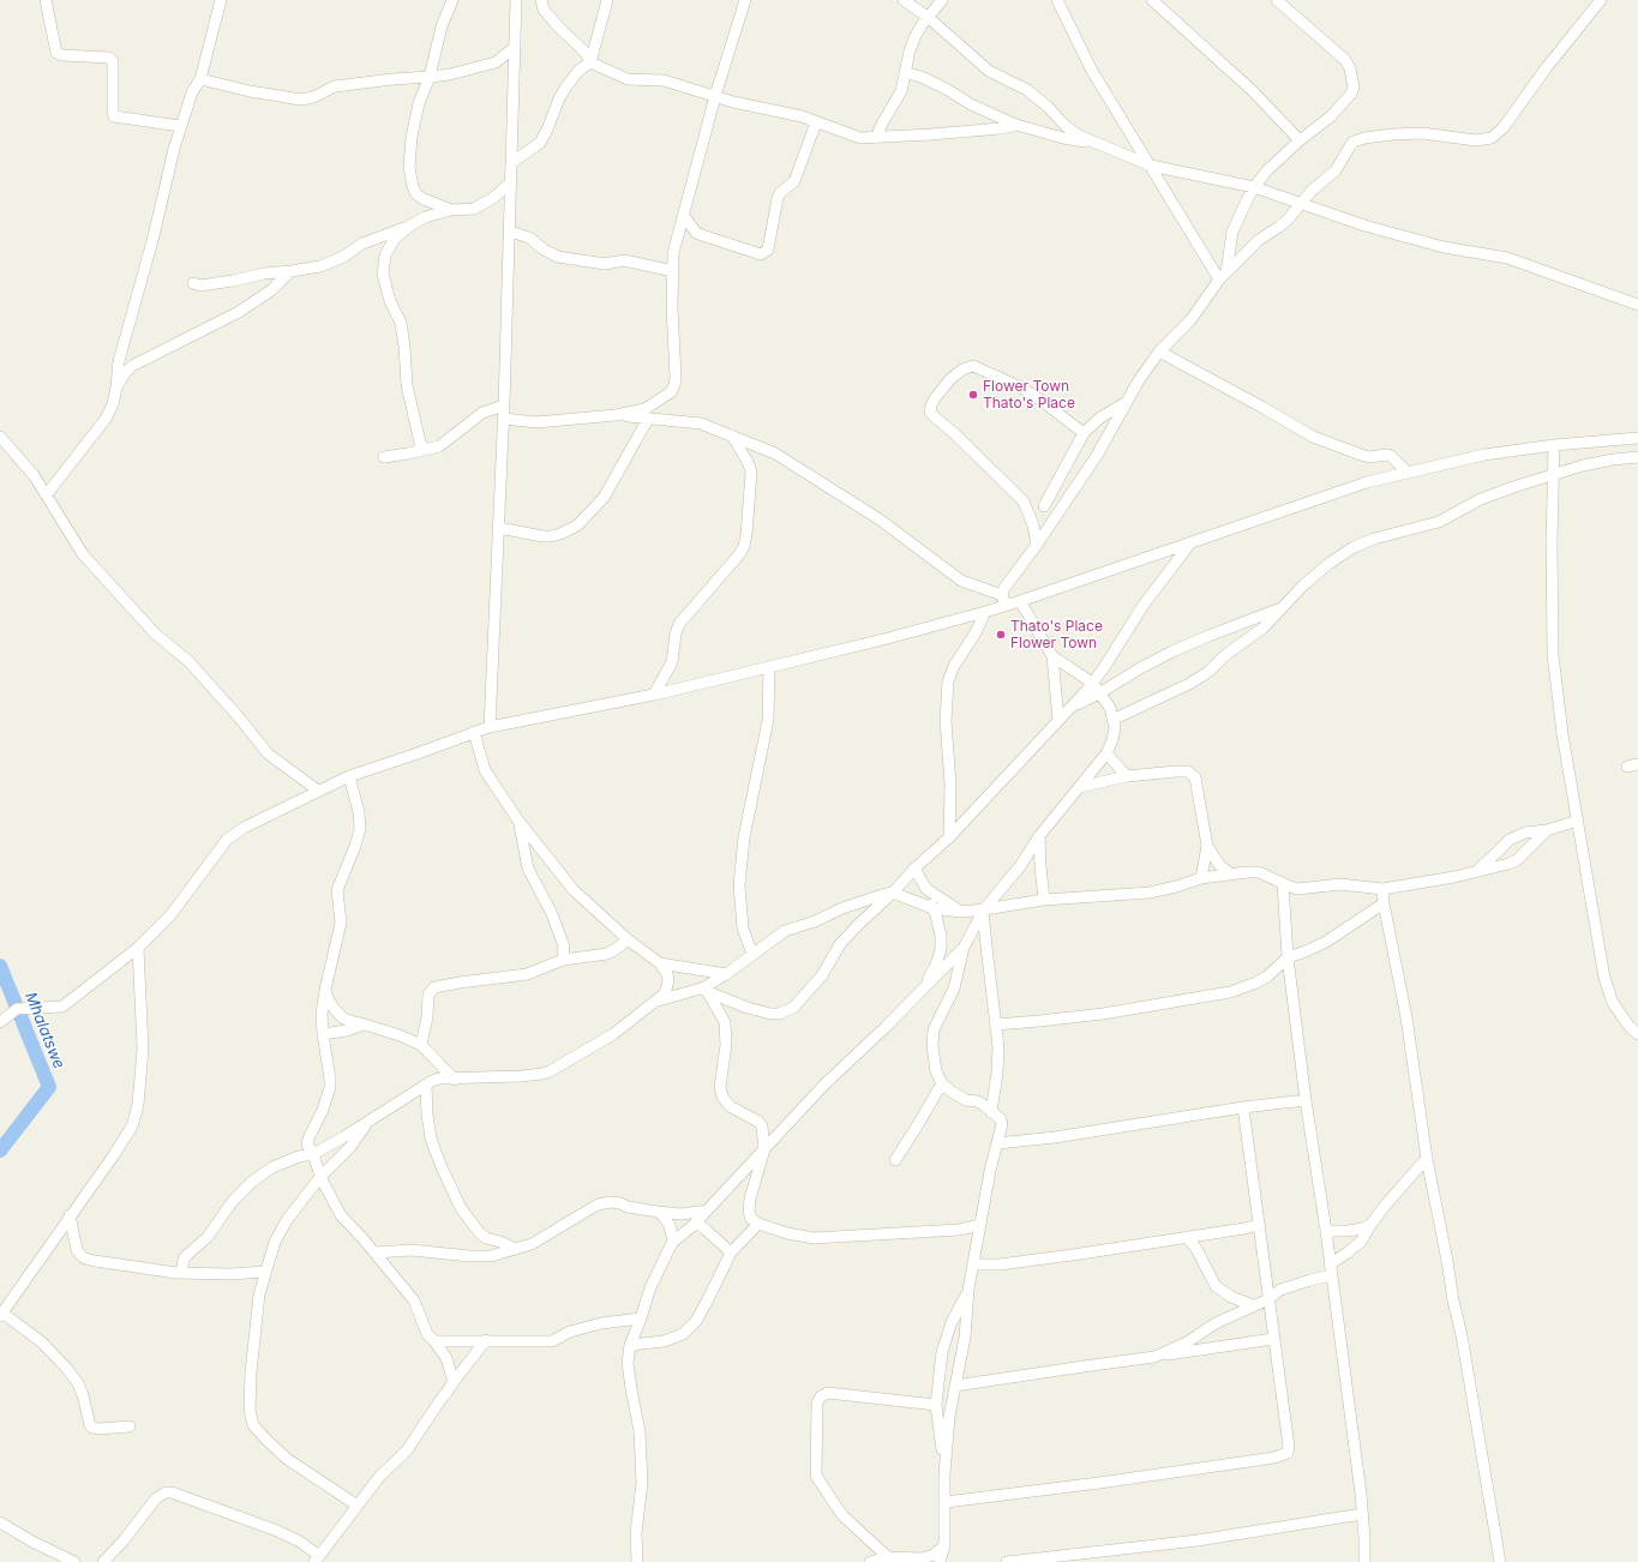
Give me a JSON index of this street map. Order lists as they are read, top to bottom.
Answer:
{
  "water": ["Mhalatswe"],
  "places": ["Flower Town Thato's Place", "Thato's Place Flower Town"]
}
